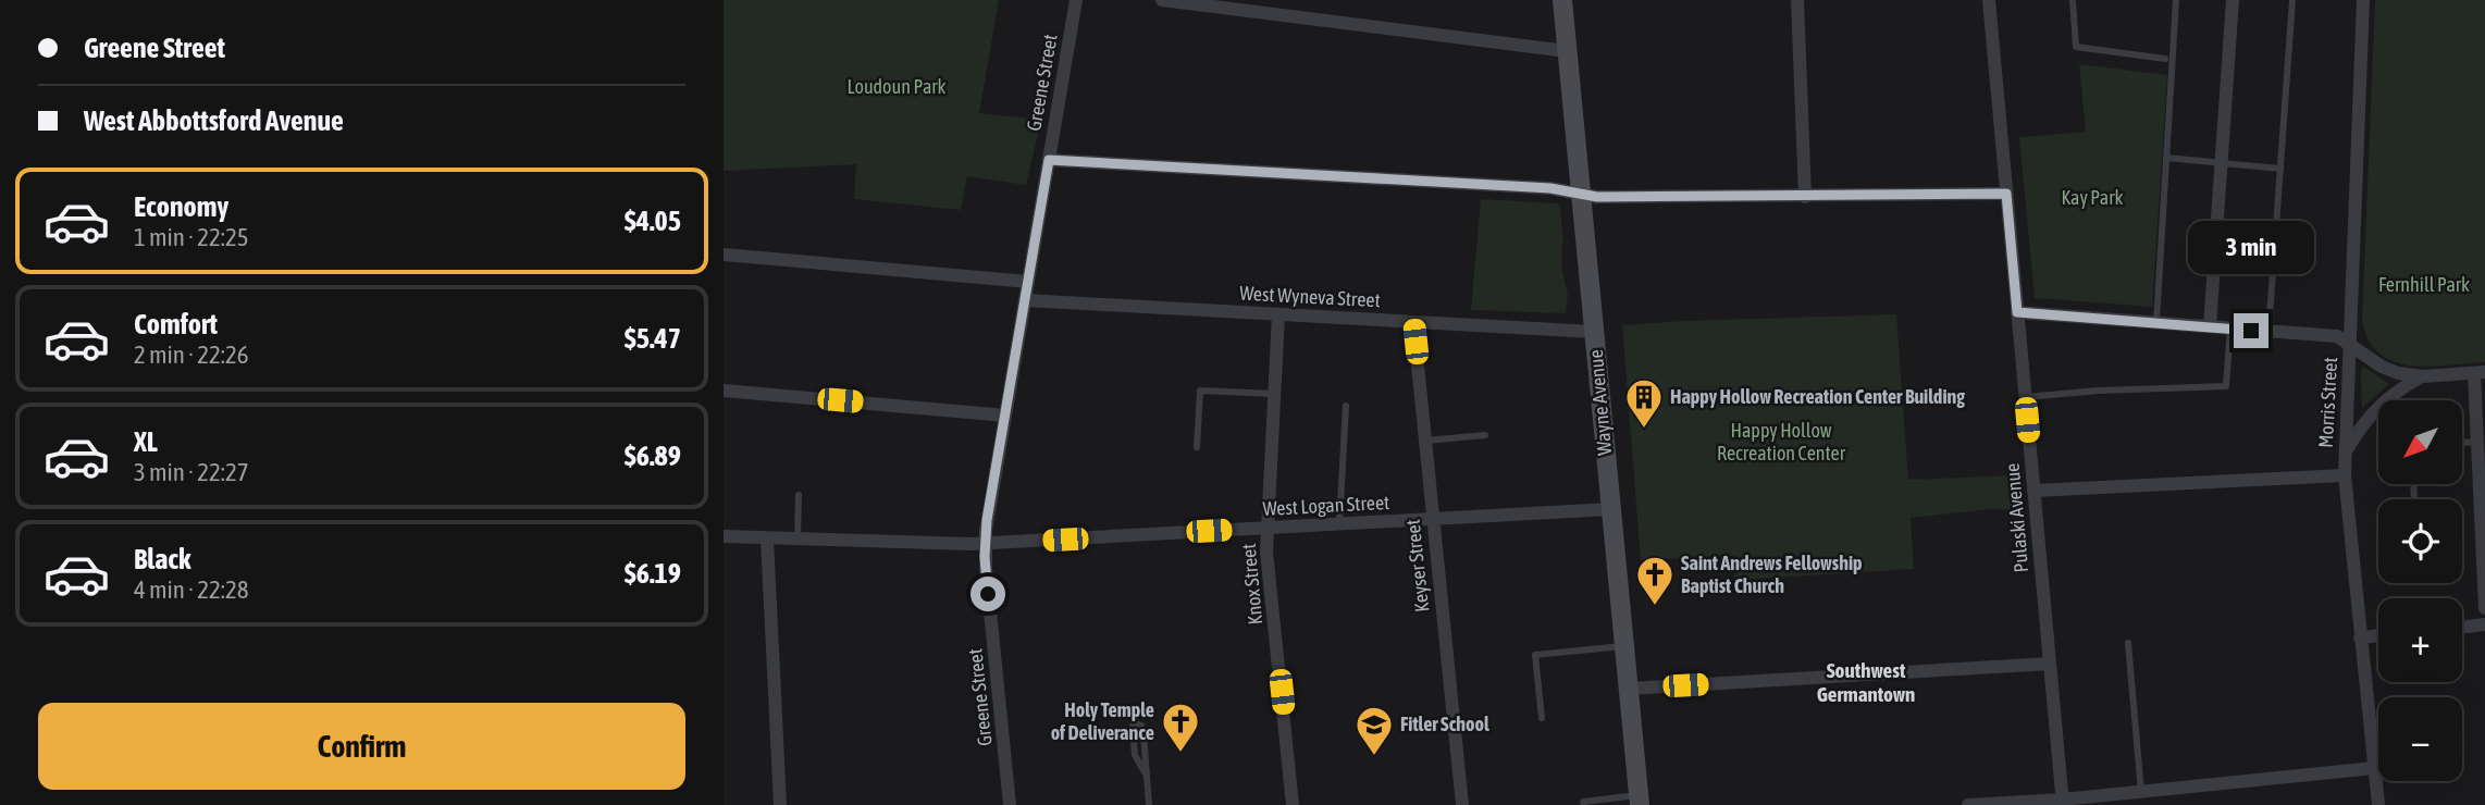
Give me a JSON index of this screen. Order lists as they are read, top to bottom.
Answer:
{
  "streets": {
    "main road": ["Wayne Avenue"],
    "street": [
      "Greene Street",
      "West Wyneva Street",
      "Morris Street",
      "West Logan Street",
      "Pulaski Avenue",
      "Keyser Street",
      "Knox Street"
    ]
  },
  "crossings": [
    ["Greene Street", "West Wyneva Street"],
    ["Greene Street", "West Logan Street"],
    ["West Wyneva Street", "Wayne Avenue"],
    ["West Wyneva Street", "Keyser Street"],
    ["West Wyneva Street", "Knox Street"],
    ["Wayne Avenue", "West Logan Street"],
    ["West Logan Street", "Keyser Street"],
    ["West Logan Street", "Knox Street"]
  ],
  "districts": ["Southwest Germantown"],
  "parks": [
    "Loudoun Park",
    "Kay Park",
    "Fernhill Park",
    "Happy Hollow Recreation Center"
  ],
  "places": {
    "building": ["Happy Hollow Recreation Center Building"],
    "church": ["Saint Andrews Fellowship Baptist Church", "Holy Temple of Deliverance"],
    "school or university": ["Fitler School"]
  },
  "north": "bottom left",
  "page": {
    "banner": ["Greene Street", "West Abbottsford Avenue"],
    "list": [
      {
        "name": "Economy",
        "note": "1 min · 22:25",
        "value": "$4.05"
      },
      {
        "name": "Comfort",
        "note": "2 min · 22:26",
        "value": "$5.47"
      },
      {
        "name": "XL",
        "note": "3 min · 22:27",
        "value": "$6.89"
      },
      {
        "name": "Black",
        "note": "4 min · 22:28",
        "value": "$6.19"
      }
    ],
    "bubble": "3 min",
    "map_buttons": ["+", "−"],
    "buttons": "Confirm"
  }
}
